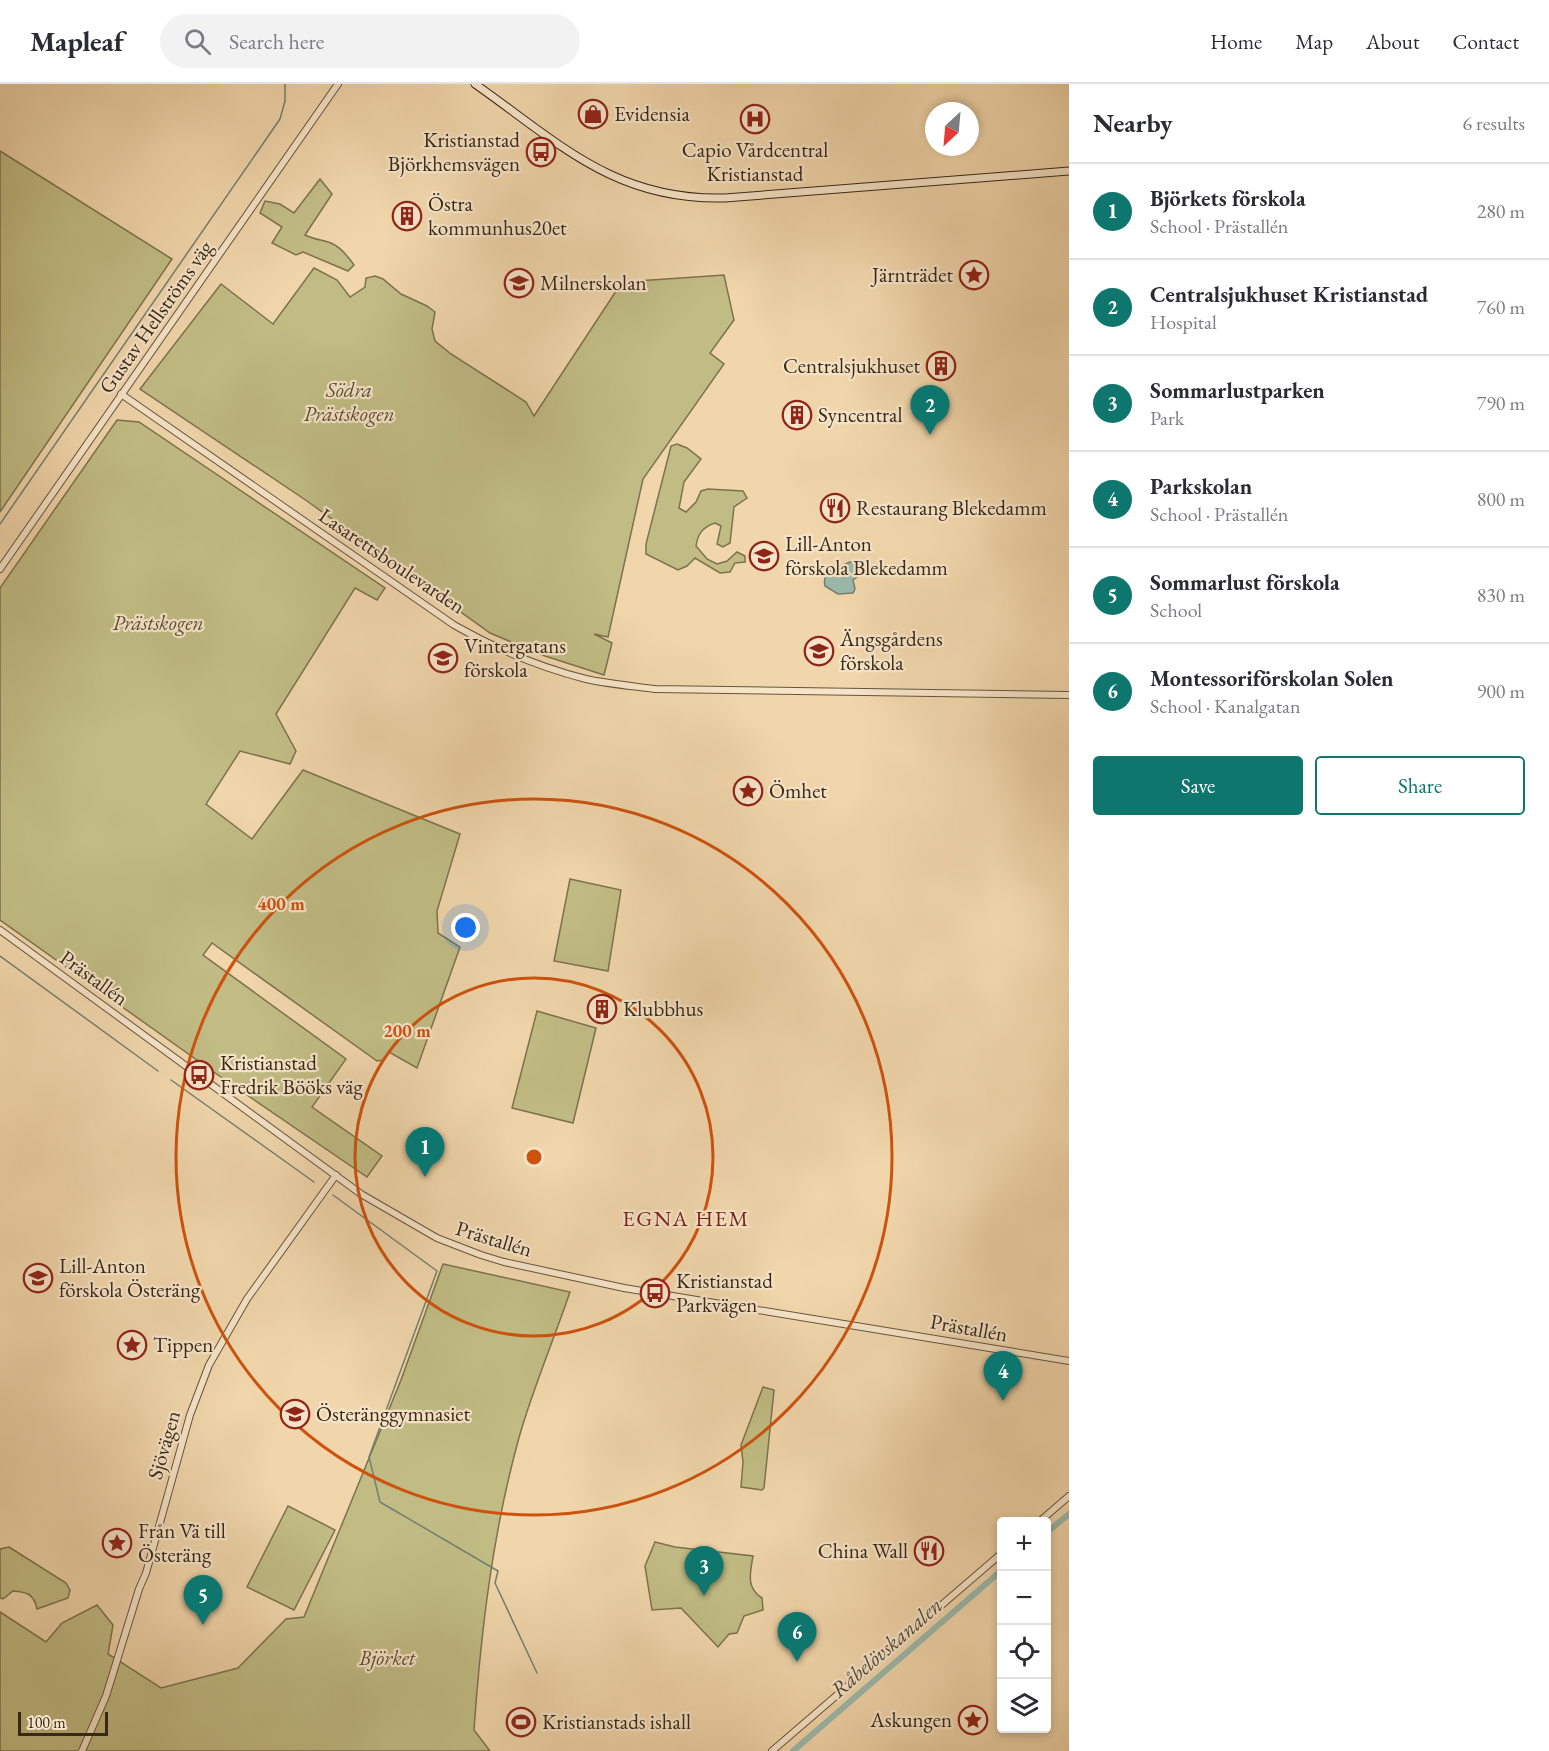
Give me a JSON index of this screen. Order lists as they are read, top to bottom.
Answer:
{
  "streets": {
    "street": [
      "Gustav Hellströms väg",
      "Lasarettsboulevarden",
      "Prästallén",
      "Sjövägen"
    ]
  },
  "crossings": [
    ["Gustav Hellströms väg", "Lasarettsboulevarden"],
    ["Prästallén", "Sjövägen"]
  ],
  "districts": ["EGNA HEM"],
  "water": ["Råbelövskanalen"],
  "parks": ["Södra Prästskogen", "Prästskogen", "Björket"],
  "places": {
    "shop": ["Evidensia"],
    "hospital": ["Capio Vårdcentral Kristianstad"],
    "bus stop": ["Kristianstad Björkhemsvägen", "Kristianstad Fredrik Bööks väg", "Kristianstad Parkvägen"],
    "building": [
      "Östra kommunhus20et",
      "Centralsjukhuset",
      "Syncentral",
      "Klubbhus"
    ],
    "place": [
      "Järnträdet",
      "Ömhet",
      "Tippen",
      "Från Vä till Österäng",
      "Askungen"
    ],
    "school or university": [
      "Milnerskolan",
      "Lill-Anton förskola Blekedamm",
      "Ängsgårdens förskola",
      "Vintergatans förskola",
      "Lill-Anton förskola Österäng",
      "Österänggymnasiet"
    ],
    "restaurant": ["Restaurang Blekedamm", "China Wall"],
    "sports": ["Kristianstads ishall"]
  },
  "scale_bar": "100 m",
  "north": "bottom left",
  "page": {
    "header": "Mapleaf",
    "search": "Search here",
    "nav": [
      "Home",
      "Map",
      "About",
      "Contact"
    ],
    "heading": ["Nearby", "6 results"],
    "list": [
      {
        "mark": "1",
        "name": "Björkets förskola",
        "note": "School · Prästallén",
        "value": "280 m"
      },
      {
        "mark": "2",
        "name": "Centralsjukhuset Kristianstad",
        "note": "Hospital",
        "value": "760 m"
      },
      {
        "mark": "3",
        "name": "Sommarlustparken",
        "note": "Park",
        "value": "790 m"
      },
      {
        "mark": "4",
        "name": "Parkskolan",
        "note": "School · Prästallén",
        "value": "800 m"
      },
      {
        "mark": "5",
        "name": "Sommarlust förskola",
        "note": "School",
        "value": "830 m"
      },
      {
        "mark": "6",
        "name": "Montessoriförskolan Solen",
        "note": "School · Kanalgatan",
        "value": "900 m"
      }
    ],
    "pins": [
      "2",
      "1",
      "4",
      "3",
      "5",
      "6"
    ],
    "buttons": ["Save", "Share"],
    "map_buttons": ["+", "−"],
    "scale": "100 m"
  },
  "rings": ["400 m", "200 m"]
}
